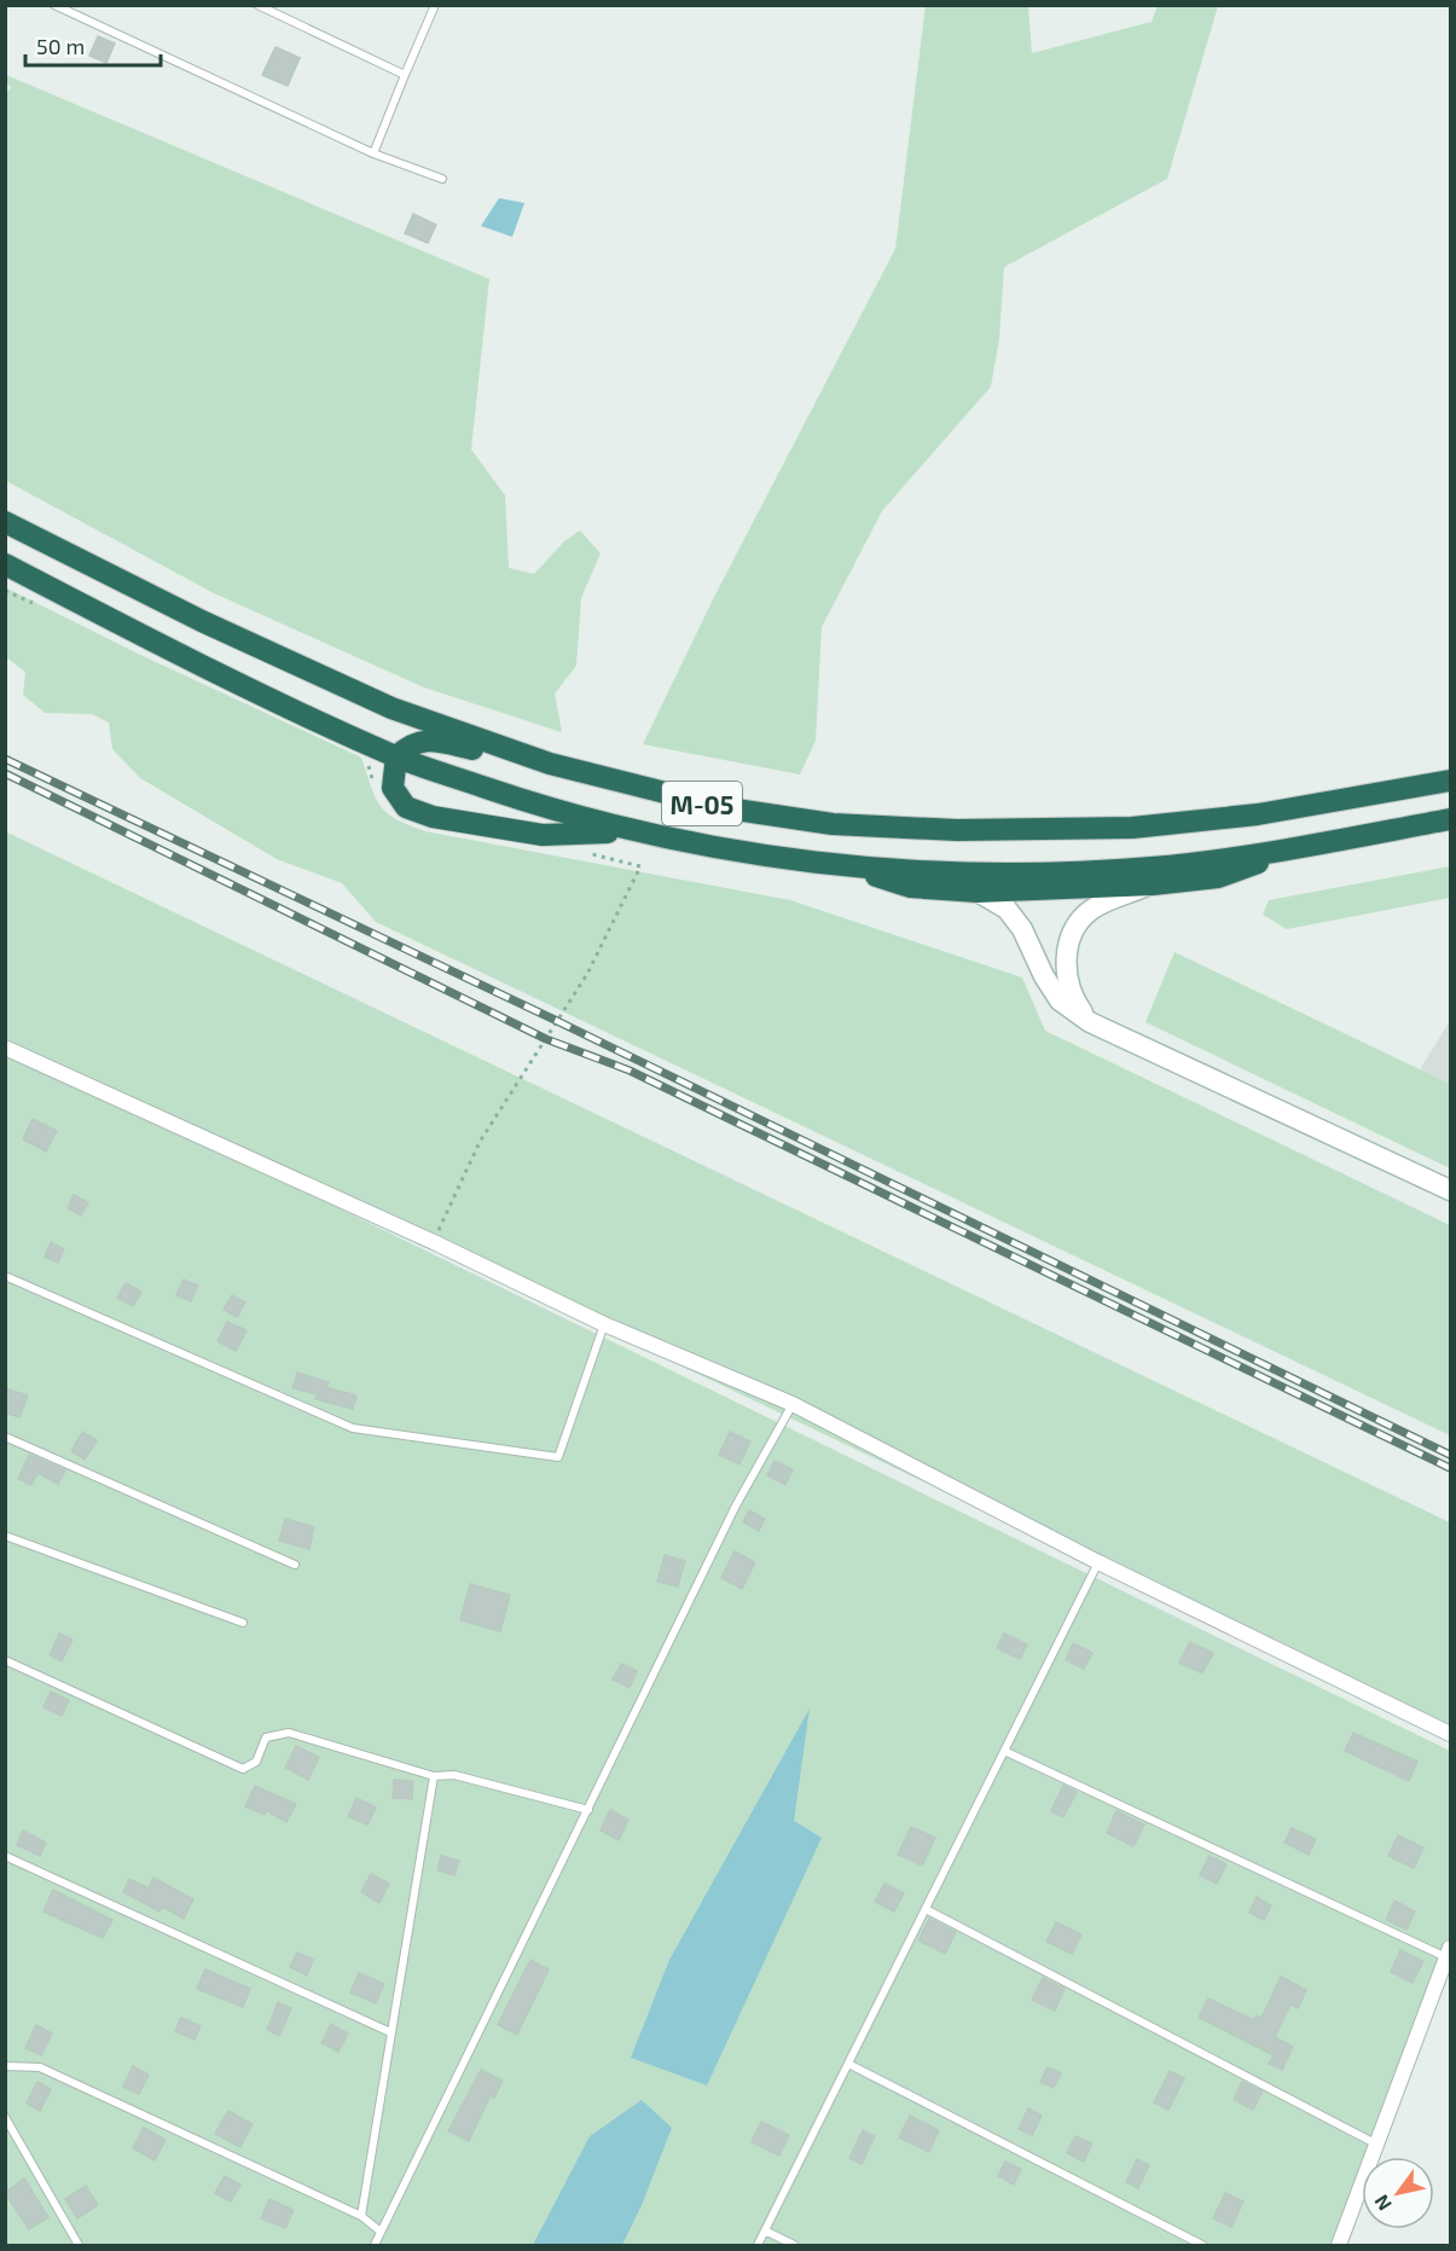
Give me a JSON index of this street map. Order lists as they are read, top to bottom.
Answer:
{
  "streets": {
    "highway": ["М-05"]
  },
  "scale_bar": "50 m",
  "north": "bottom left"
}
